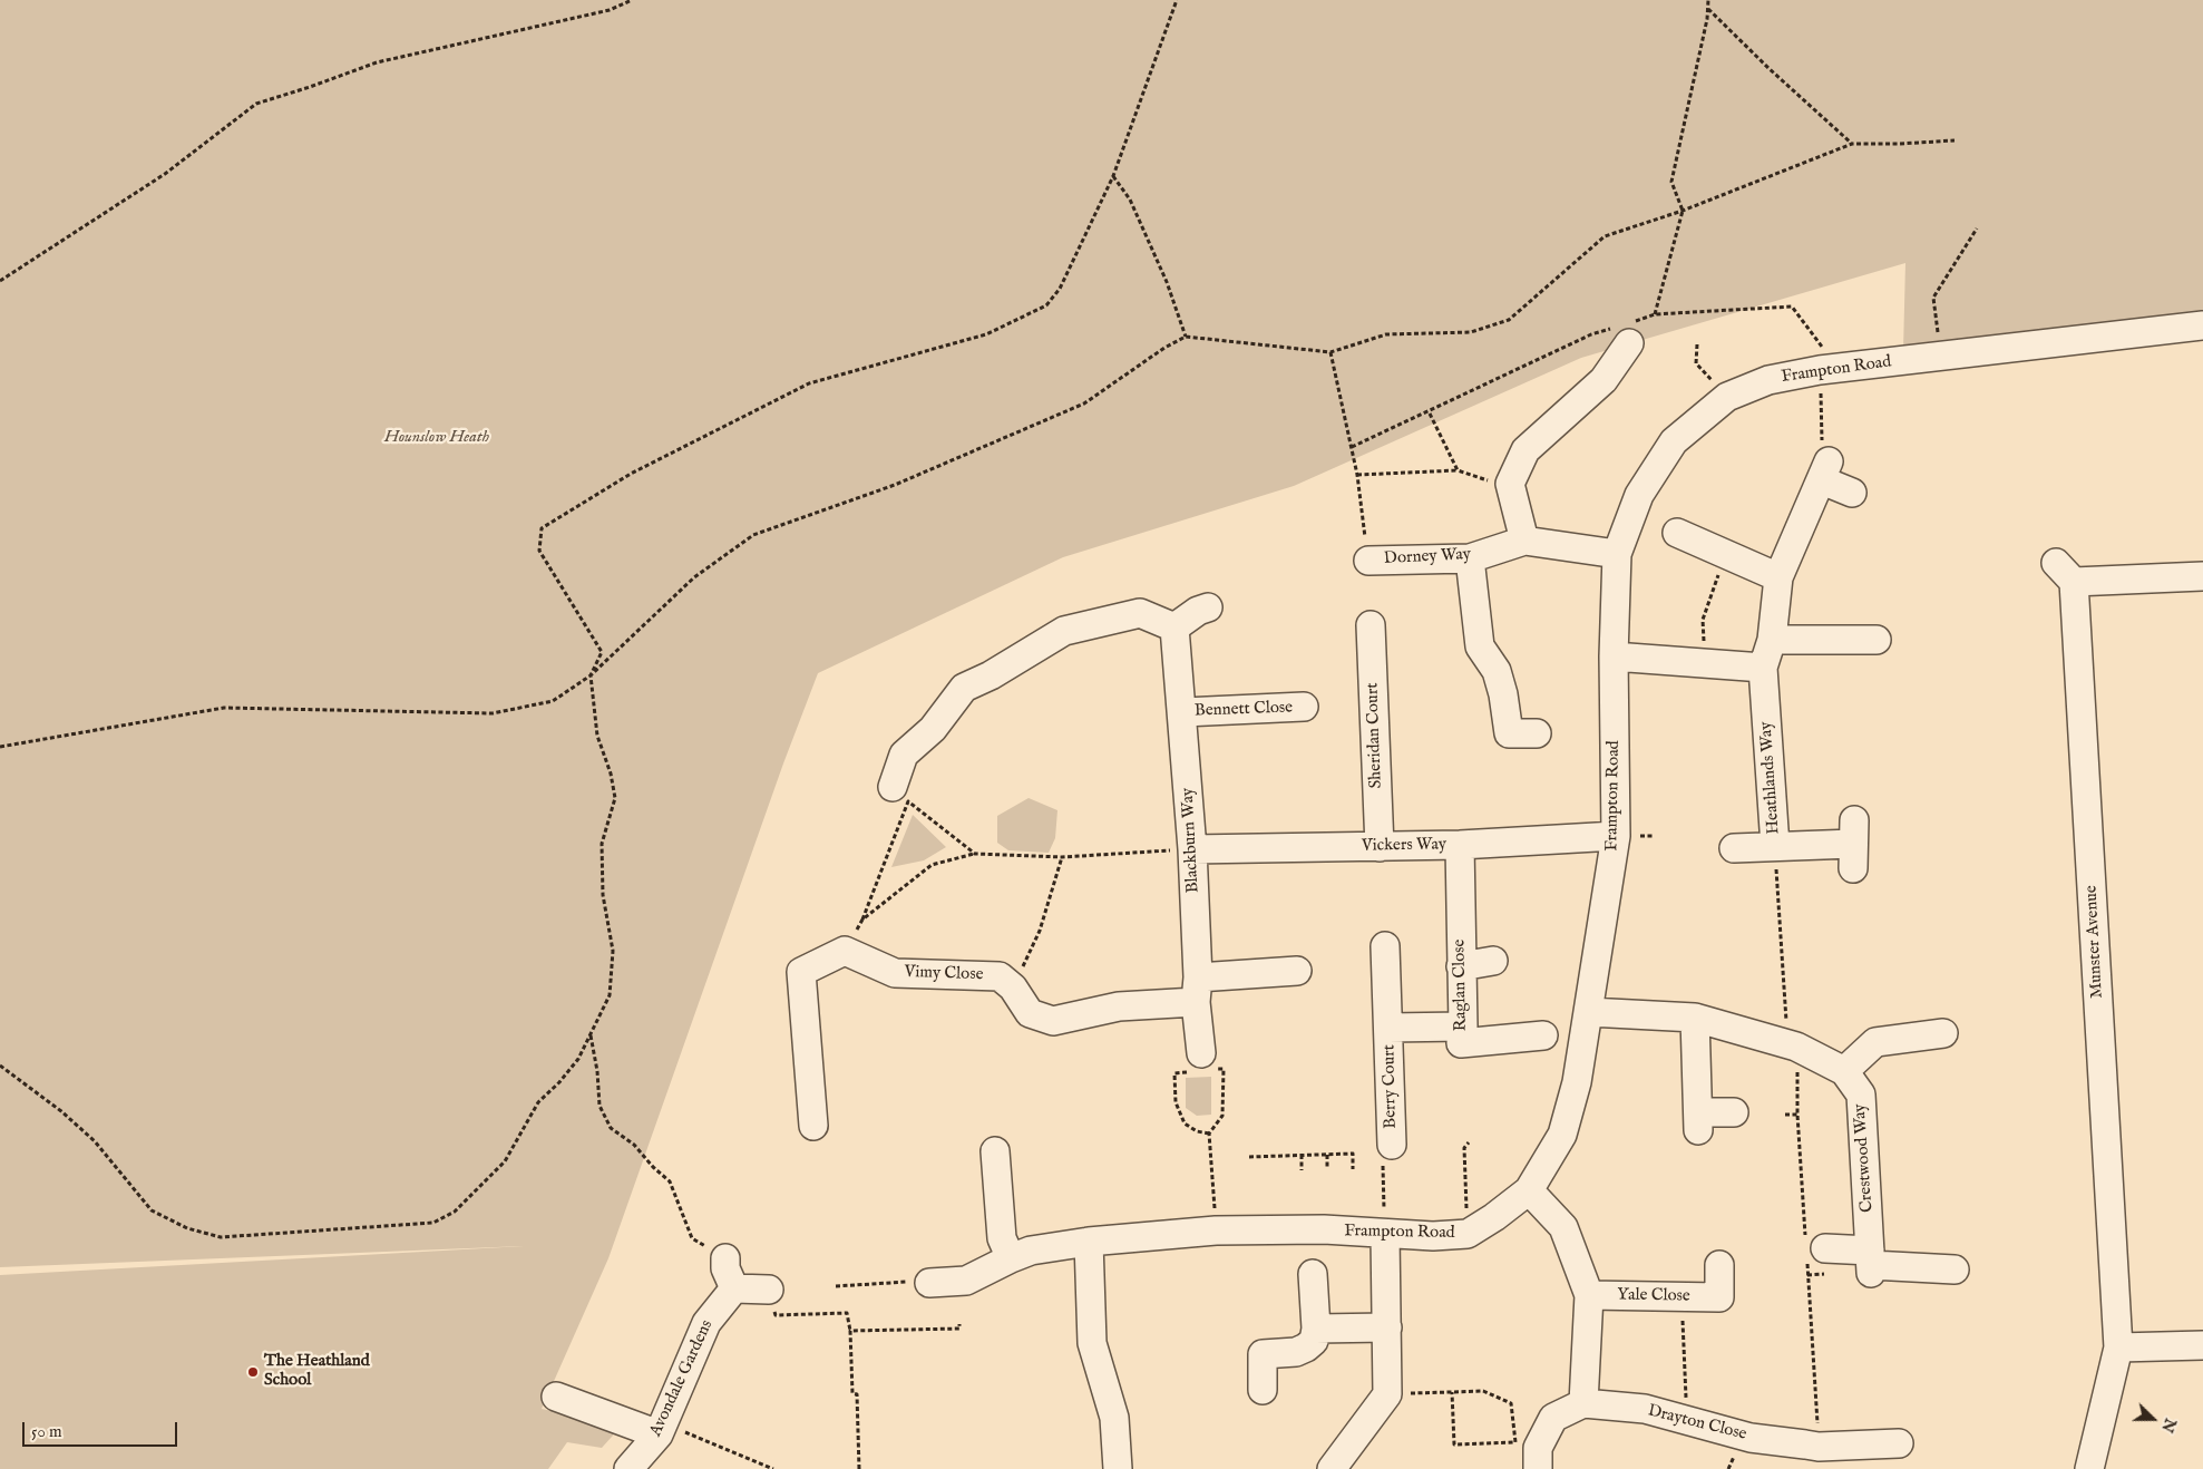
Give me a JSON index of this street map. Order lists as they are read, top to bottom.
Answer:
{
  "streets": {
    "street": [
      "Frampton Road",
      "Dorney Way",
      "Bennett Close",
      "Sheridan Court",
      "Heathlands Way",
      "Blackburn Way",
      "Vickers Way",
      "Munster Avenue",
      "Vimy Close",
      "Raglan Close",
      "Berry Court",
      "Crestwood Way",
      "Yale Close",
      "Avondale Gardens",
      "Drayton Close"
    ]
  },
  "crossings": [
    ["Frampton Road", "Dorney Way"],
    ["Frampton Road", "Vickers Way"],
    ["Frampton Road", "Crestwood Way"],
    ["Bennett Close", "Blackburn Way"],
    ["Sheridan Court", "Vickers Way"],
    ["Blackburn Way", "Vickers Way"],
    ["Vickers Way", "Raglan Close"],
    ["Raglan Close", "Berry Court"]
  ],
  "parks": ["Hounslow Heath"],
  "places": ["The Heathland School"],
  "scale_bar": "50 m",
  "north": "right"
}
